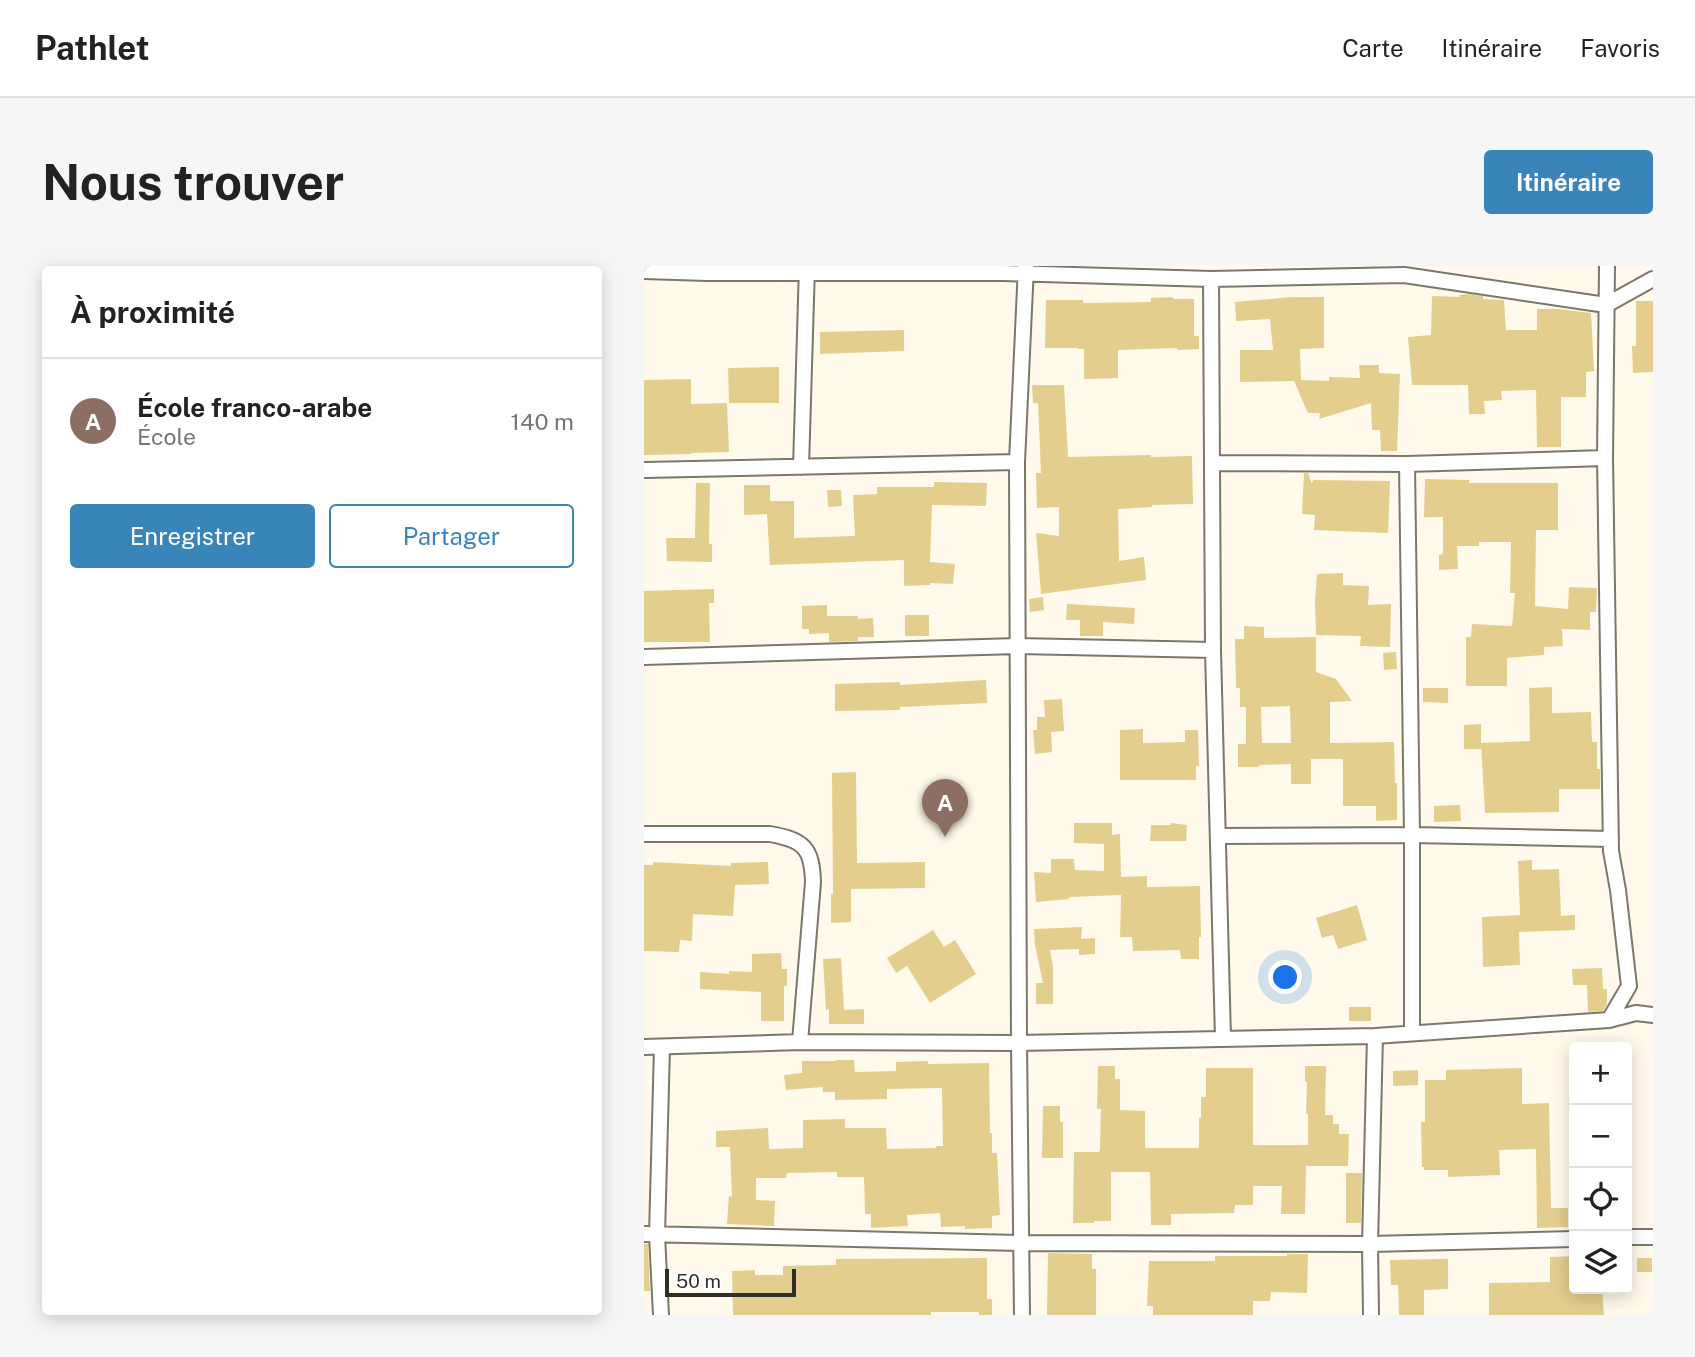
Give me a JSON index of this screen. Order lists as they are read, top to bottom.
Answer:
{
  "scale_bar": "50 m",
  "page": {
    "header": "Pathlet",
    "nav": ["Carte", "Itinéraire", "Favoris"],
    "buttons": [
      "Itinéraire",
      ["Enregistrer", "Partager"]
    ],
    "title": "Nous trouver",
    "heading": "À proximité",
    "list": [
      {
        "mark": "A",
        "name": "École franco-arabe",
        "note": "École",
        "value": "140 m"
      }
    ],
    "pins": "A",
    "map_buttons": ["+", "−"],
    "scale": "50 m"
  }
}
